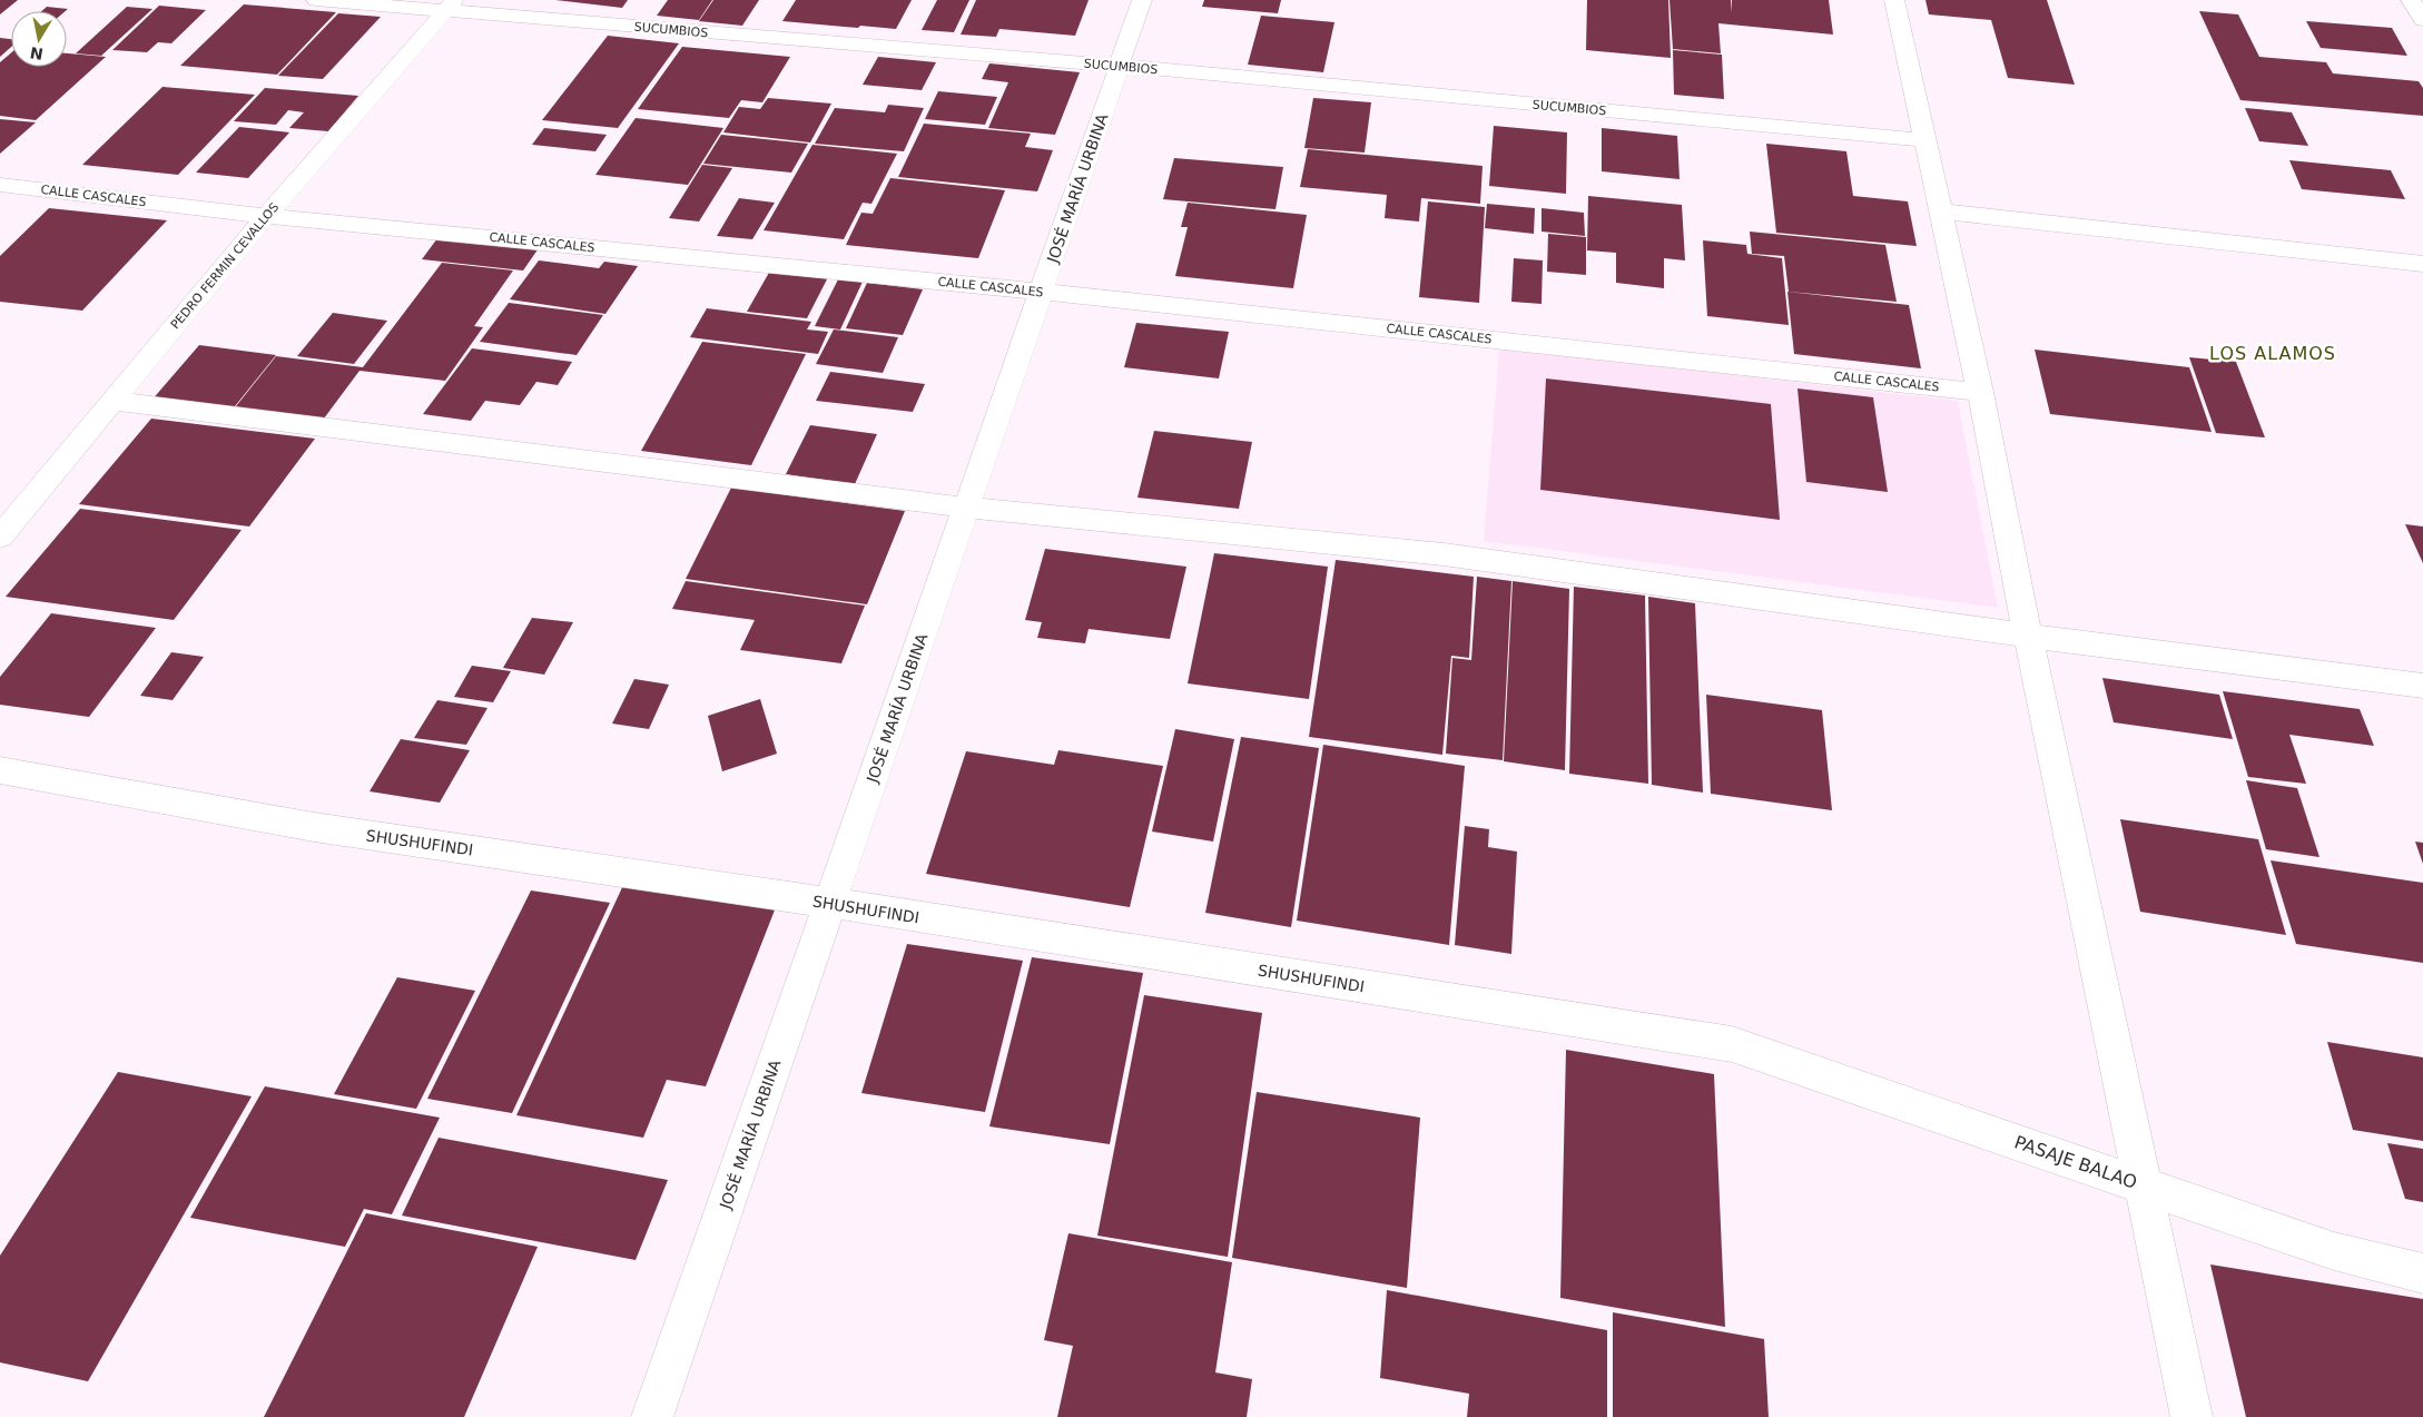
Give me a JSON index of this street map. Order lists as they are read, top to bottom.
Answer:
{
  "streets": {
    "street": [
      "SUCUMBIOS",
      "JOSÉ MARÍA URBINA",
      "CALLE CASCALES",
      "PEDRO FERMIN CEVALLOS",
      "SHUSHUFINDI",
      "PASAJE BALAO"
    ]
  },
  "crossings": [
    ["SUCUMBIOS", "JOSÉ MARÍA URBINA"],
    ["SUCUMBIOS", "PEDRO FERMIN CEVALLOS"],
    ["JOSÉ MARÍA URBINA", "CALLE CASCALES"],
    ["JOSÉ MARÍA URBINA", "SHUSHUFINDI"],
    ["CALLE CASCALES", "PEDRO FERMIN CEVALLOS"],
    ["SHUSHUFINDI", "PASAJE BALAO"]
  ],
  "districts": ["LOS ALAMOS"],
  "north": "bottom"
}
